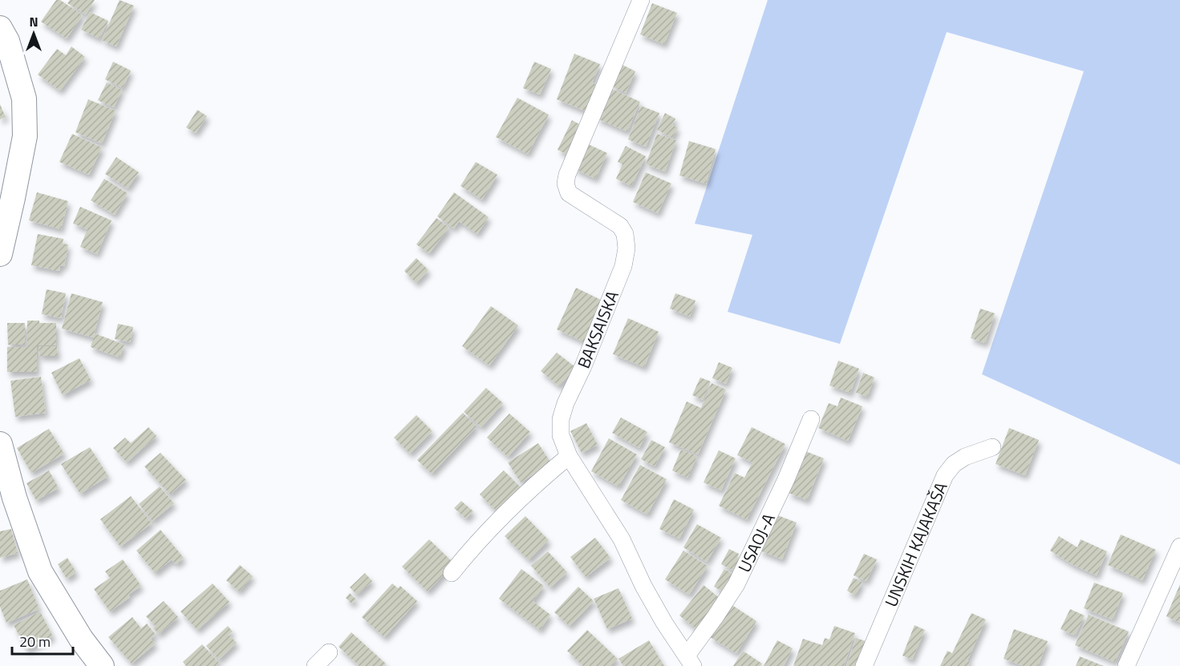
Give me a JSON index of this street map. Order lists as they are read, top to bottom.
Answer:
{
  "streets": {
    "street": ["BAKSAISKA", "USAOJ-A", "UNSKIH KAJAKAŠA"]
  },
  "crossings": [
    ["BAKSAISKA", "USAOJ-A"]
  ],
  "scale_bar": "20 m",
  "north": "top"
}
